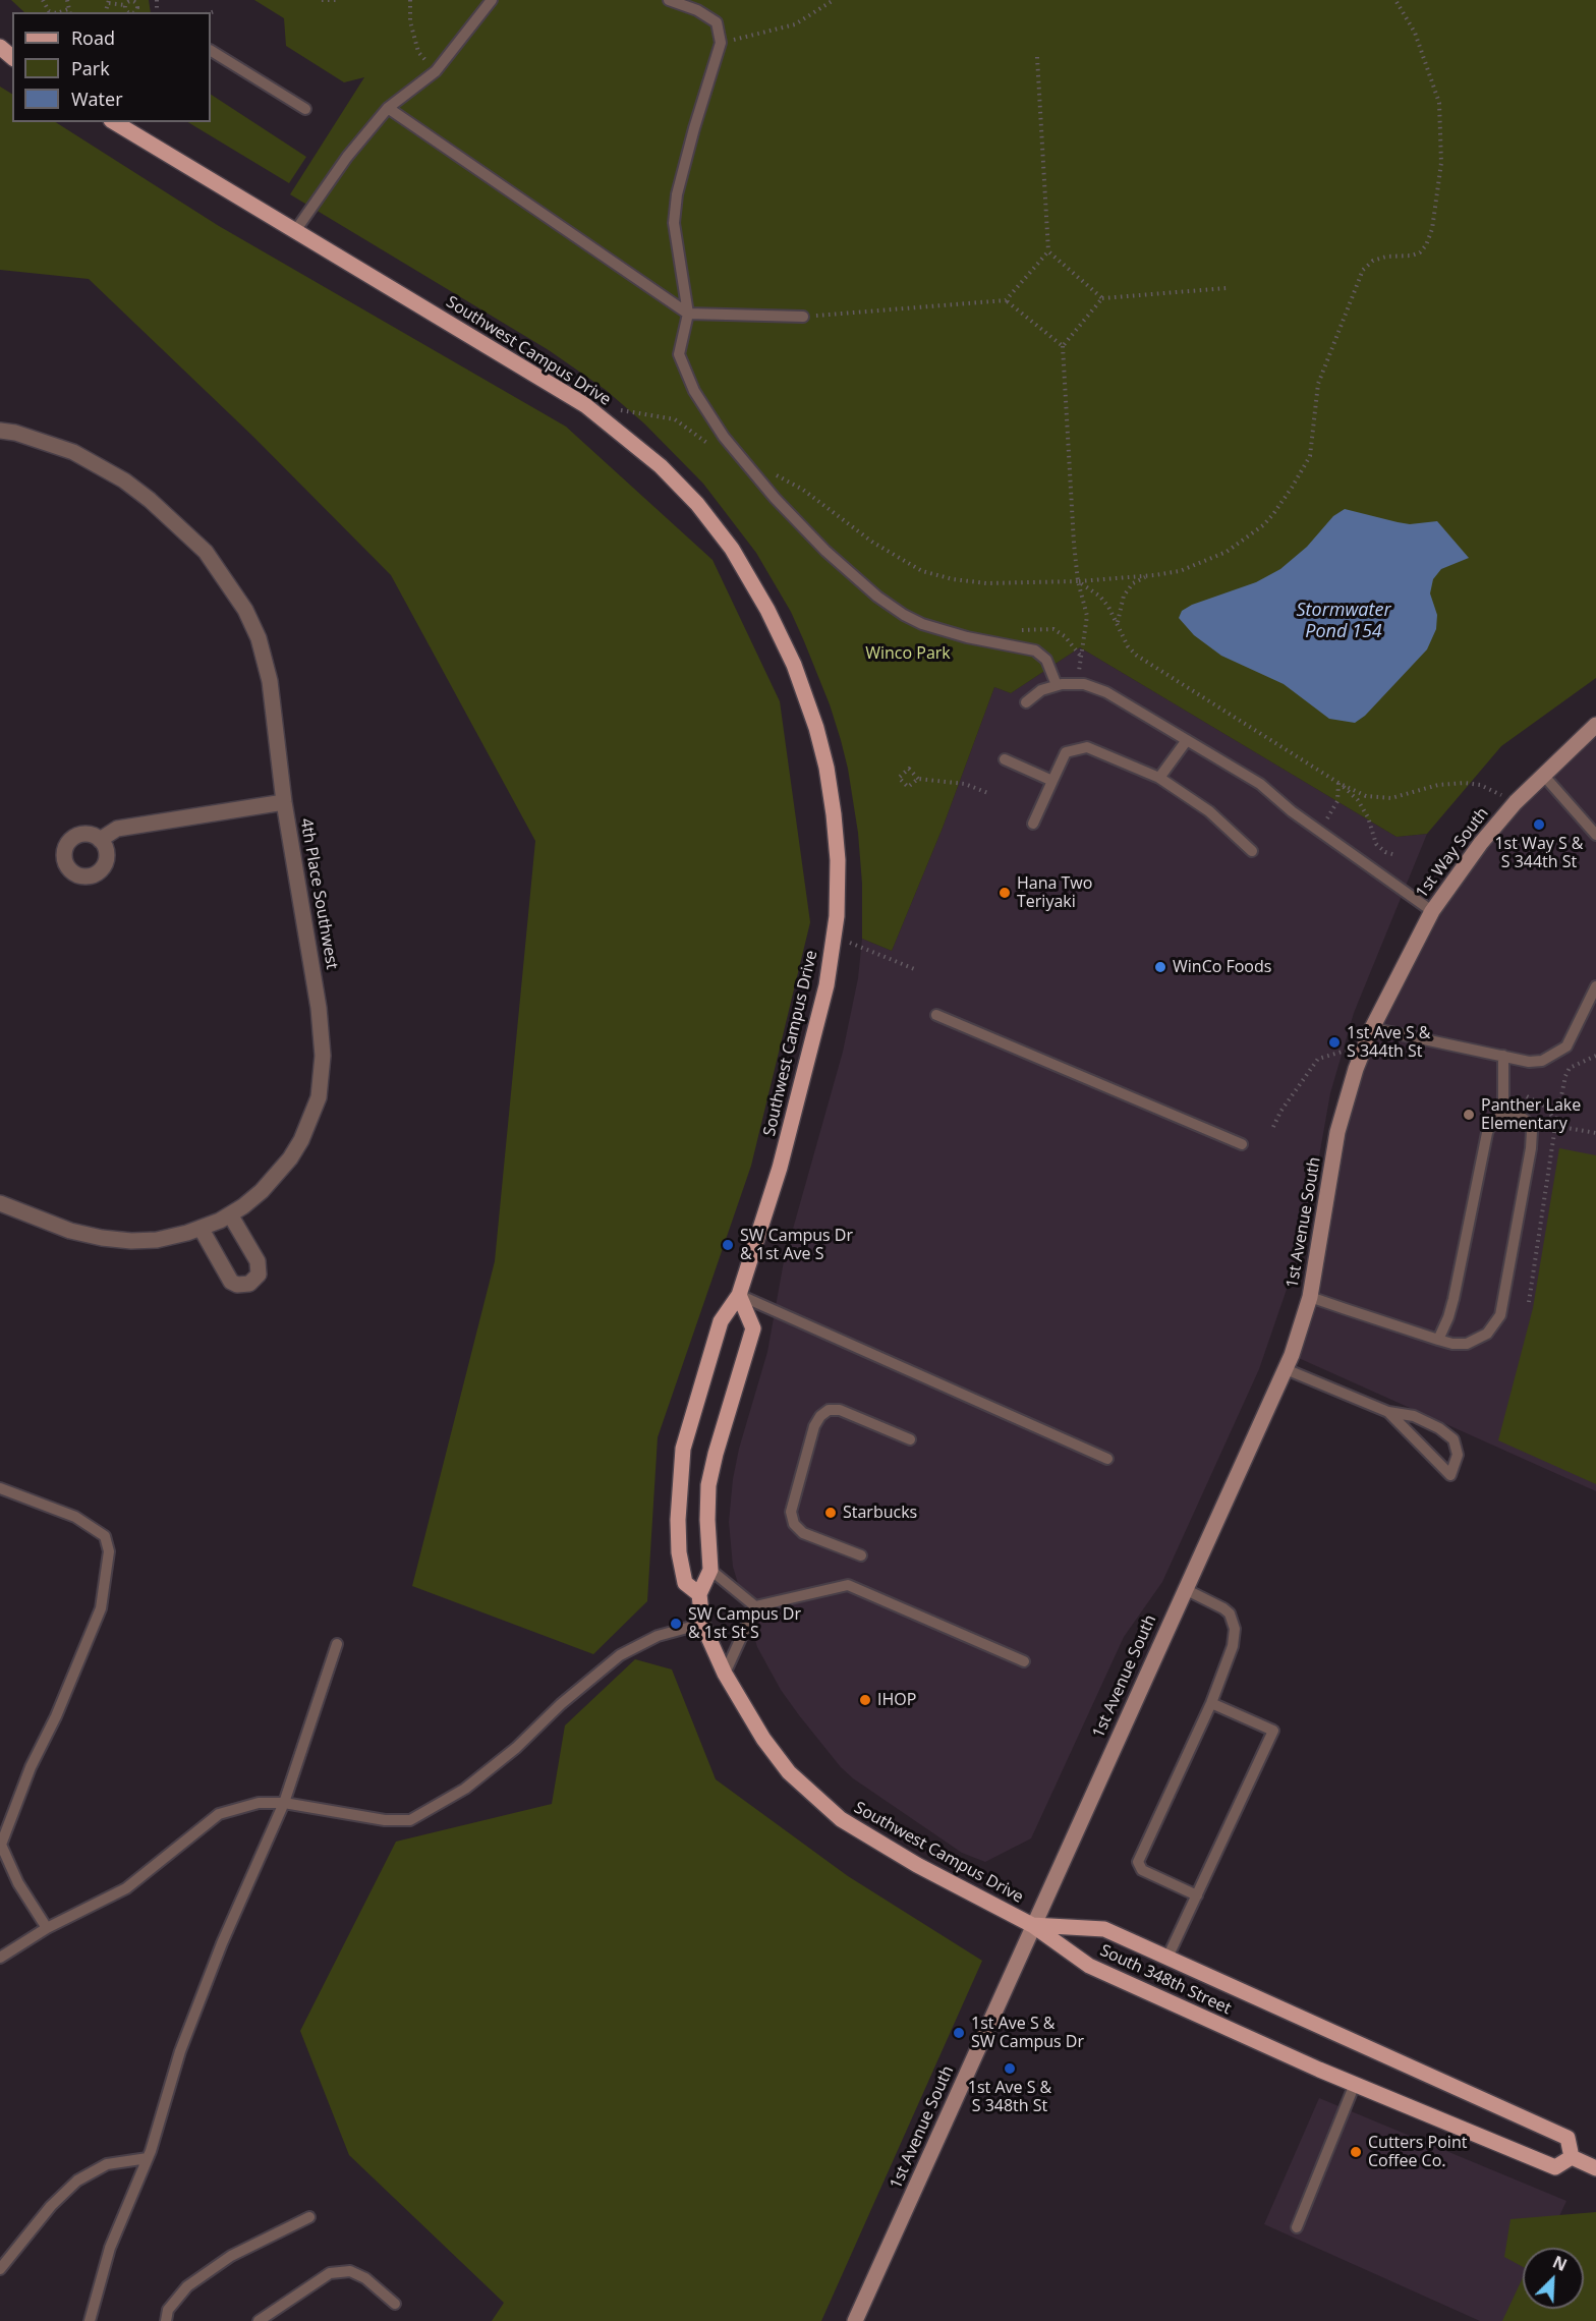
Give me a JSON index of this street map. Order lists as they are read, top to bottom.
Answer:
{
  "streets": {
    "main road": [
      "Southwest Campus Drive",
      "1st Way South",
      "1st Avenue South",
      "South 348th Street"
    ],
    "street": ["4th Place Southwest"]
  },
  "crossings": [
    ["Southwest Campus Drive", "1st Avenue South"],
    ["Southwest Campus Drive", "South 348th Street"],
    ["1st Way South", "1st Avenue South"],
    ["1st Avenue South", "South 348th Street"]
  ],
  "water": ["Stormwater Pond 154"],
  "parks": ["Winco Park"],
  "places": [
    "1st Way S & S 344th St",
    "Hana Two Teriyaki",
    "WinCo Foods",
    "1st Ave S & S 344th St",
    "Panther Lake Elementary",
    "SW Campus Dr & 1st Ave S",
    "Starbucks",
    "SW Campus Dr & 1st St S",
    "IHOP",
    "1st Ave S & SW Campus Dr",
    "1st Ave S & S 348th St",
    "Cutters Point Coffee Co."
  ],
  "legend": ["Road", "Park", "Water"],
  "north": "top right"
}
